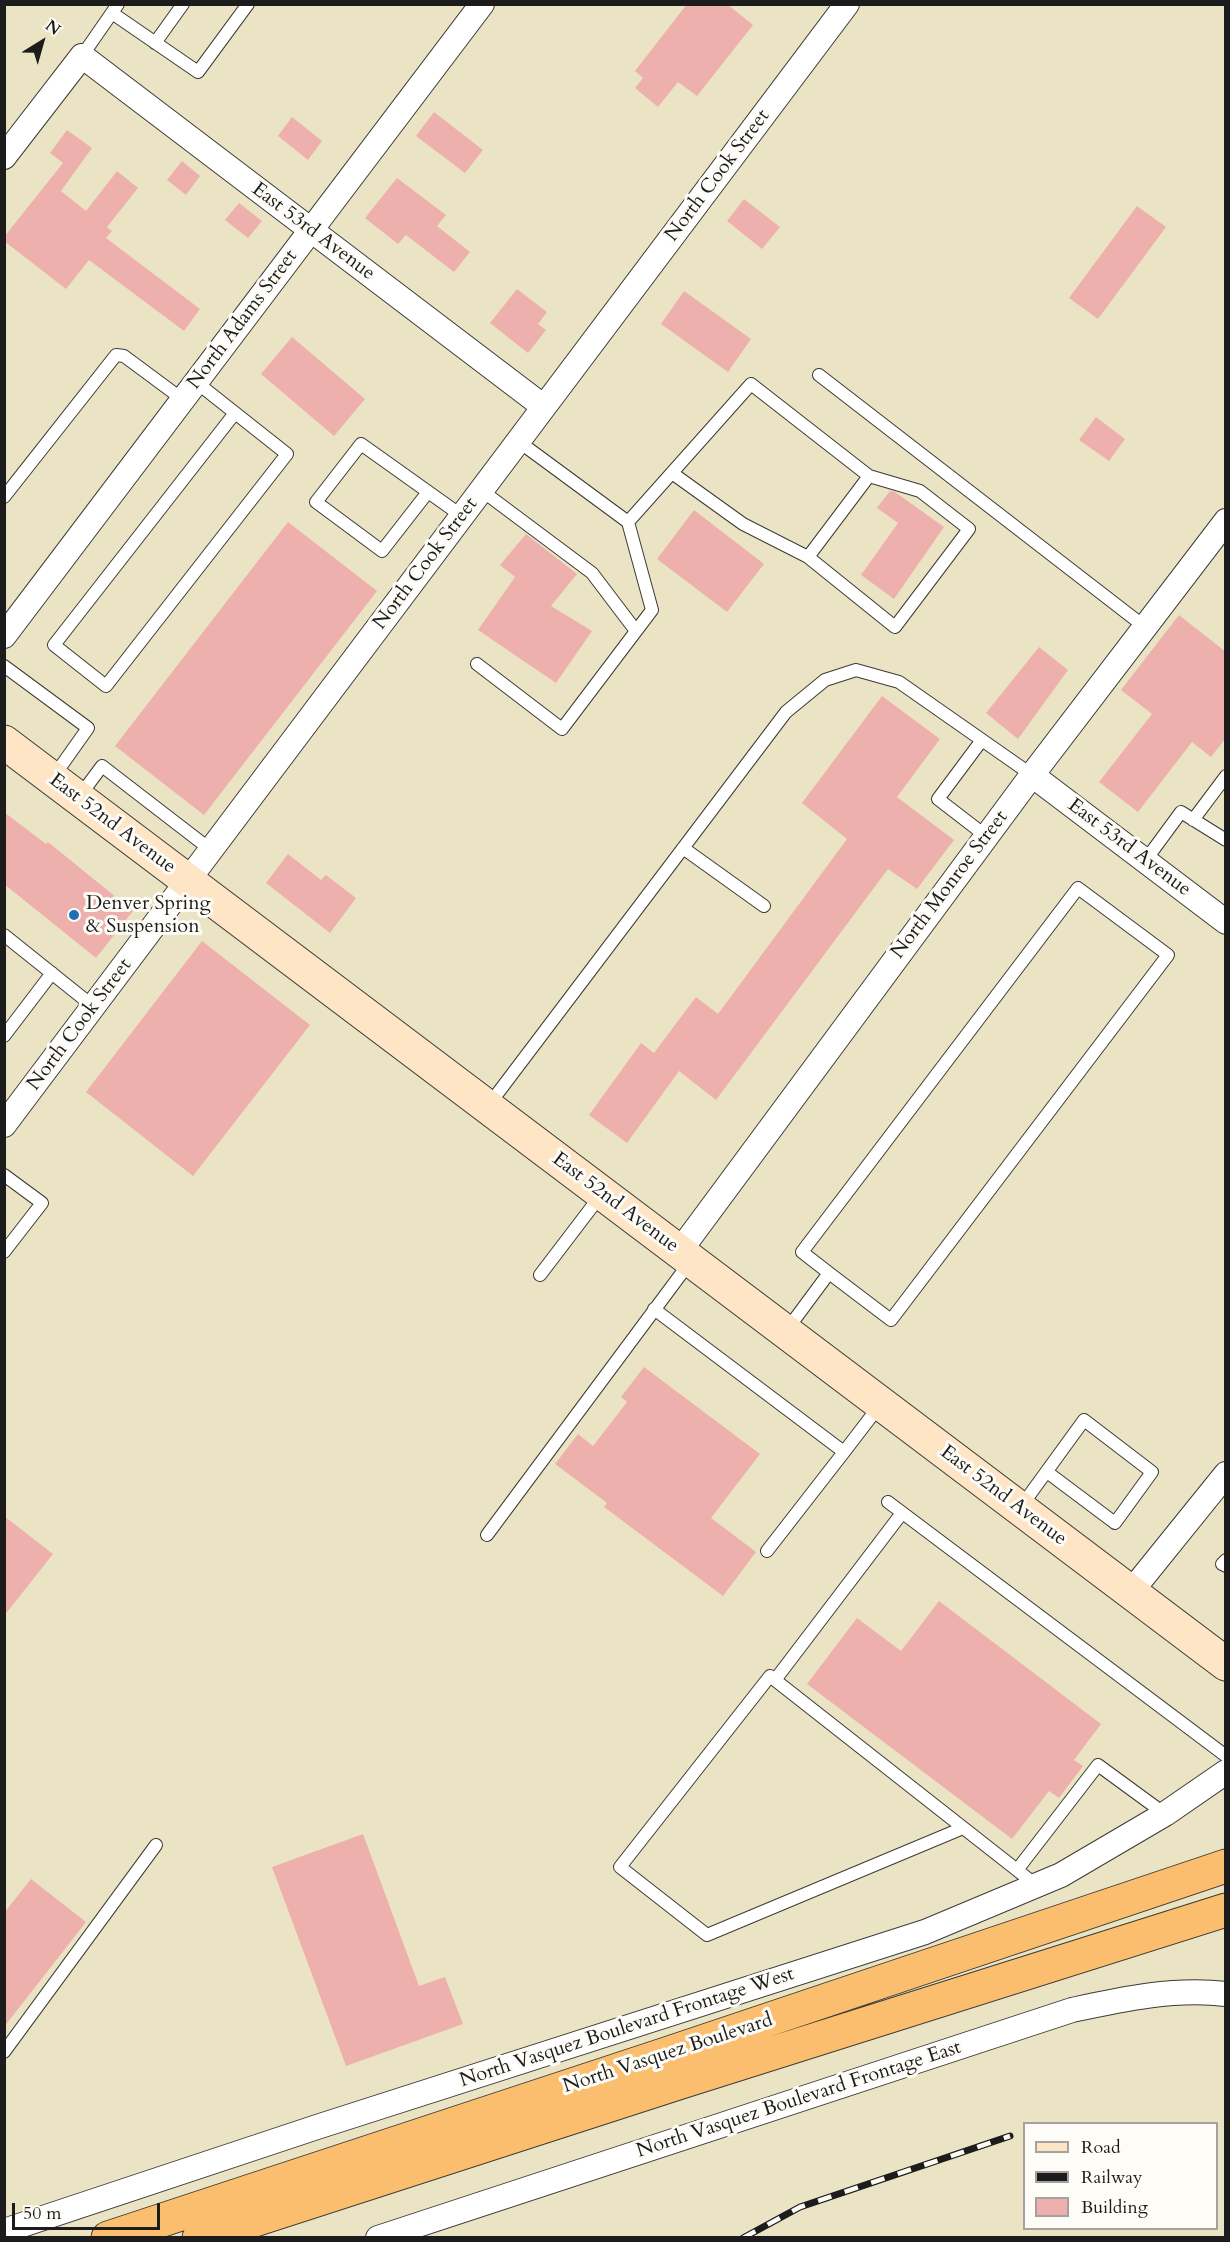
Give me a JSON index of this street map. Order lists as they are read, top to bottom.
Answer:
{
  "streets": {
    "highway": ["North Vasquez Boulevard"],
    "street": [
      "North Cook Street",
      "East 53rd Avenue",
      "North Adams Street",
      "East 52nd Avenue",
      "North Monroe Street",
      "North Vasquez Boulevard Frontage West",
      "North Vasquez Boulevard Frontage East"
    ]
  },
  "crossings": [
    ["North Cook Street", "East 53rd Avenue"],
    ["North Cook Street", "East 52nd Avenue"],
    ["East 53rd Avenue", "North Adams Street"],
    ["East 53rd Avenue", "North Monroe Street"],
    ["East 52nd Avenue", "North Monroe Street"]
  ],
  "places": ["Denver Spring & Suspension"],
  "legend": ["Road", "Railway", "Building"],
  "scale_bar": "50 m",
  "north": "top right"
}
